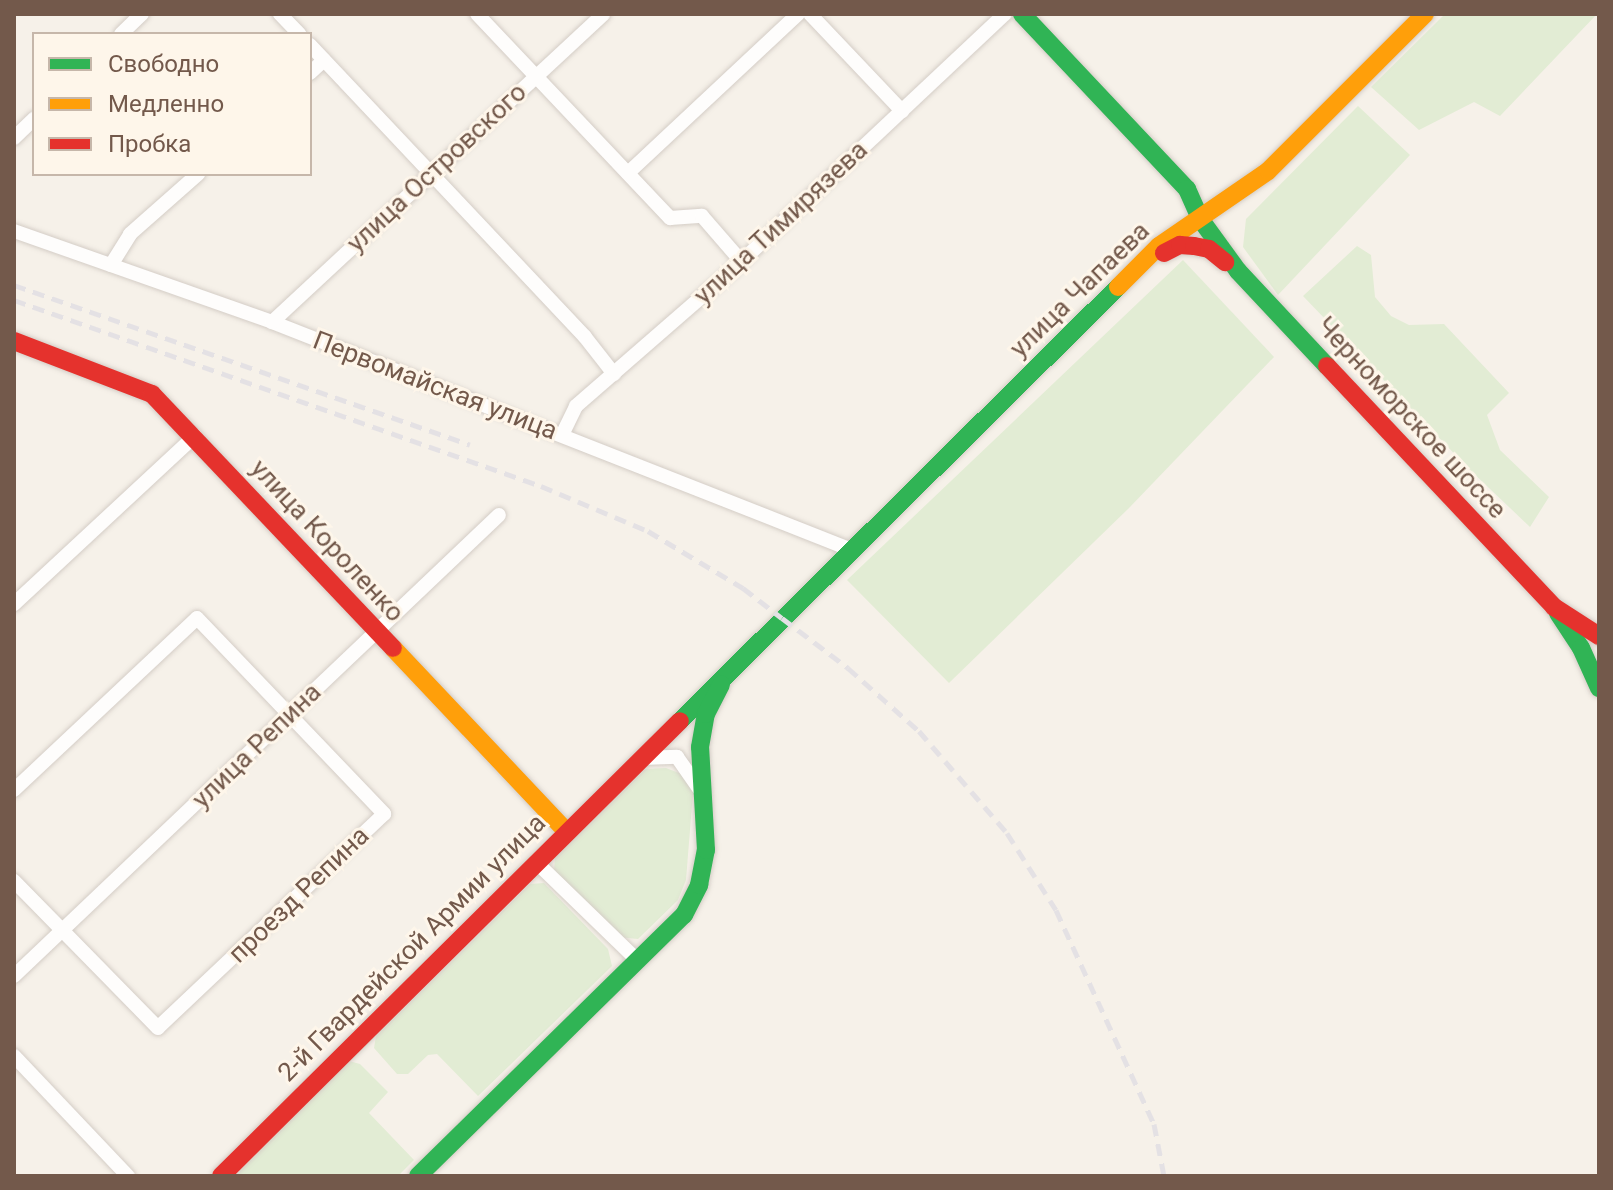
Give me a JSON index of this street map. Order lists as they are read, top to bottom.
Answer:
{
  "streets": {
    "main road": [
      "улица Чапаева",
      "Черноморское шоссе",
      "улица Короленко",
      "2-й Гвардейской Армии улица"
    ],
    "street": [
      "улица Островского",
      "улица Тимирязева",
      "Первомайская улица",
      "улица Репина",
      "проезд Репина"
    ]
  },
  "crossings": [
    ["улица Островского", "Первомайская улица"],
    ["улица Тимирязева", "Первомайская улица"],
    ["улица Чапаева", "Первомайская улица"],
    ["улица Чапаева", "Черноморское шоссе"],
    ["улица Чапаева", "2-й Гвардейской Армии улица"],
    ["улица Короленко", "улица Репина"],
    ["улица Короленко", "2-й Гвардейской Армии улица"],
    ["улица Репина", "проезд Репина"]
  ],
  "legend": ["Свободно", "Медленно", "Пробка"]
}
